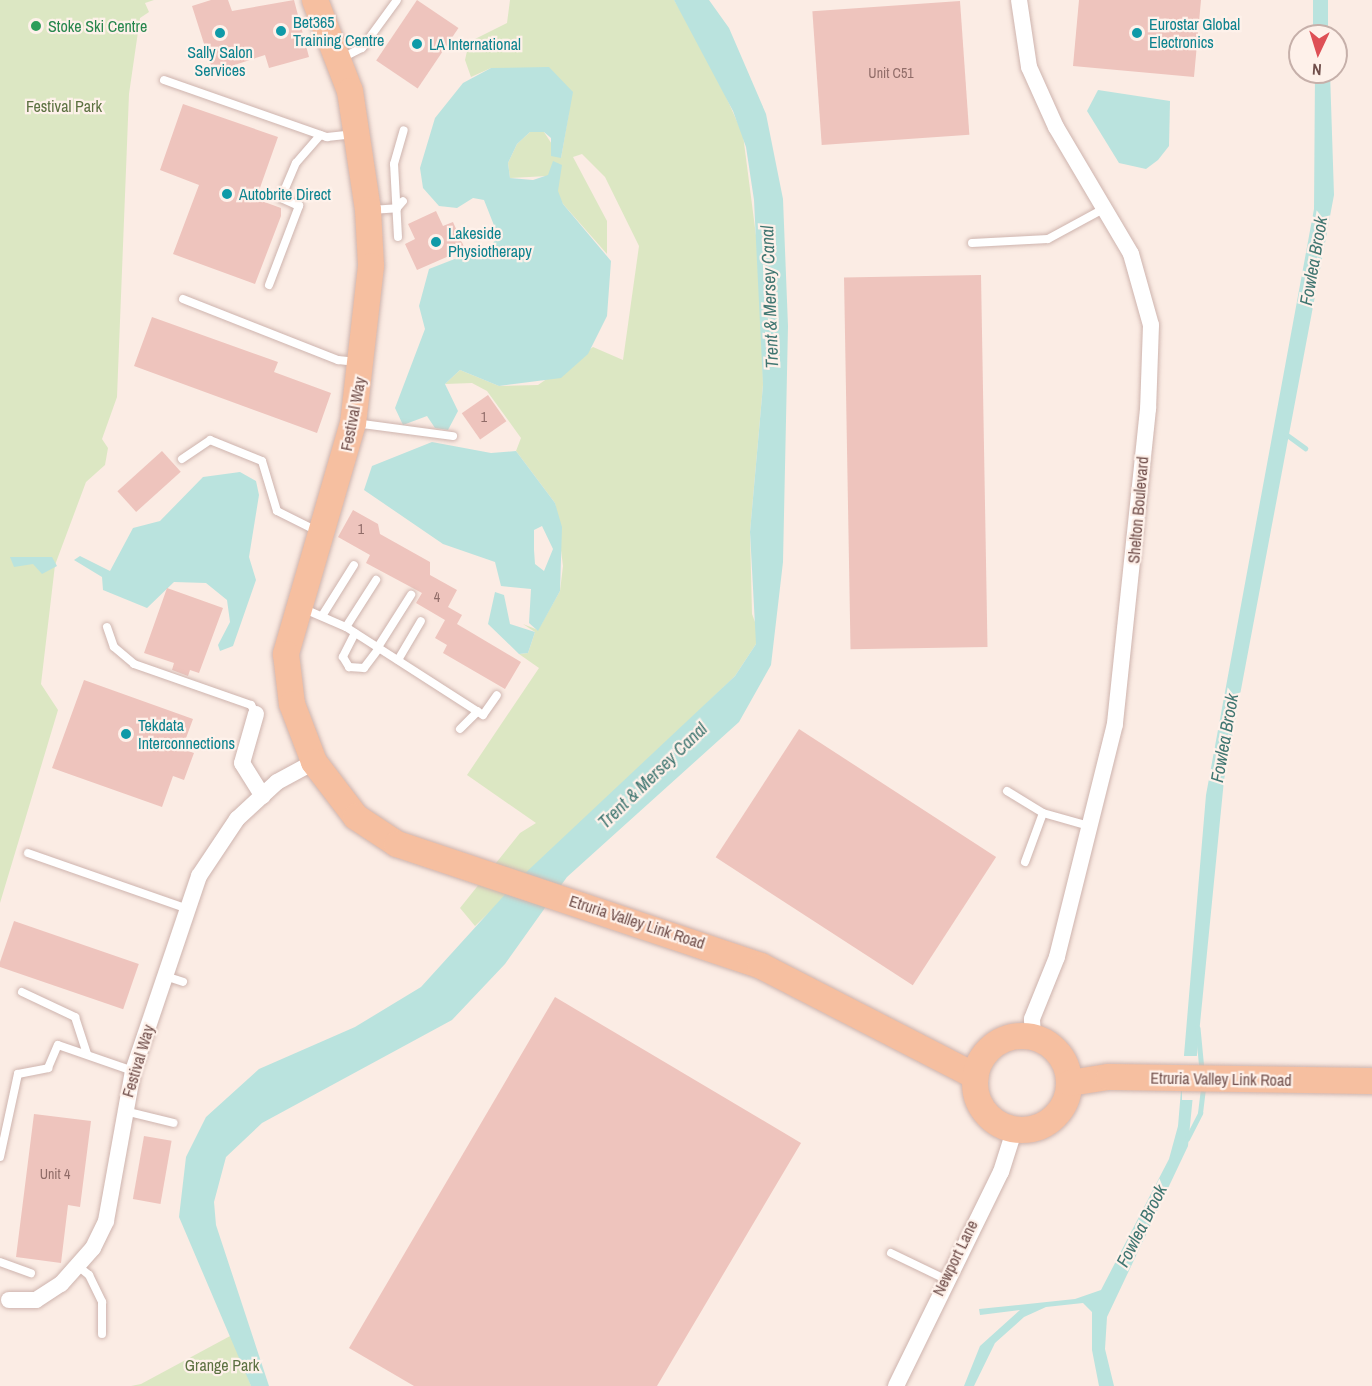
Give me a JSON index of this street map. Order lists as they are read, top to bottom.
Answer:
{
  "streets": {
    "main road": ["Festival Way", "Etruria Valley Link Road"],
    "street": ["Shelton Boulevard", "Newport Lane"]
  },
  "crossings": [
    ["Festival Way", "Etruria Valley Link Road"],
    ["Shelton Boulevard", "Etruria Valley Link Road"],
    ["Shelton Boulevard", "Newport Lane"],
    ["Etruria Valley Link Road", "Newport Lane"]
  ],
  "water": ["Fowlea Brook", "Trent & Mersey Canal"],
  "parks": ["Festival Park", "Grange Park"],
  "places": [
    "Stoke Ski Centre",
    "Bet365 Training Centre",
    "Sally Salon Services",
    "Eurostar Global Electronics",
    "LA International",
    "Autobrite Direct",
    "Lakeside Physiotherapy",
    "Tekdata Interconnections"
  ],
  "house_numbers": [
    "Unit C51",
    "1",
    "1",
    "4",
    "Unit 4"
  ],
  "north": "bottom"
}
